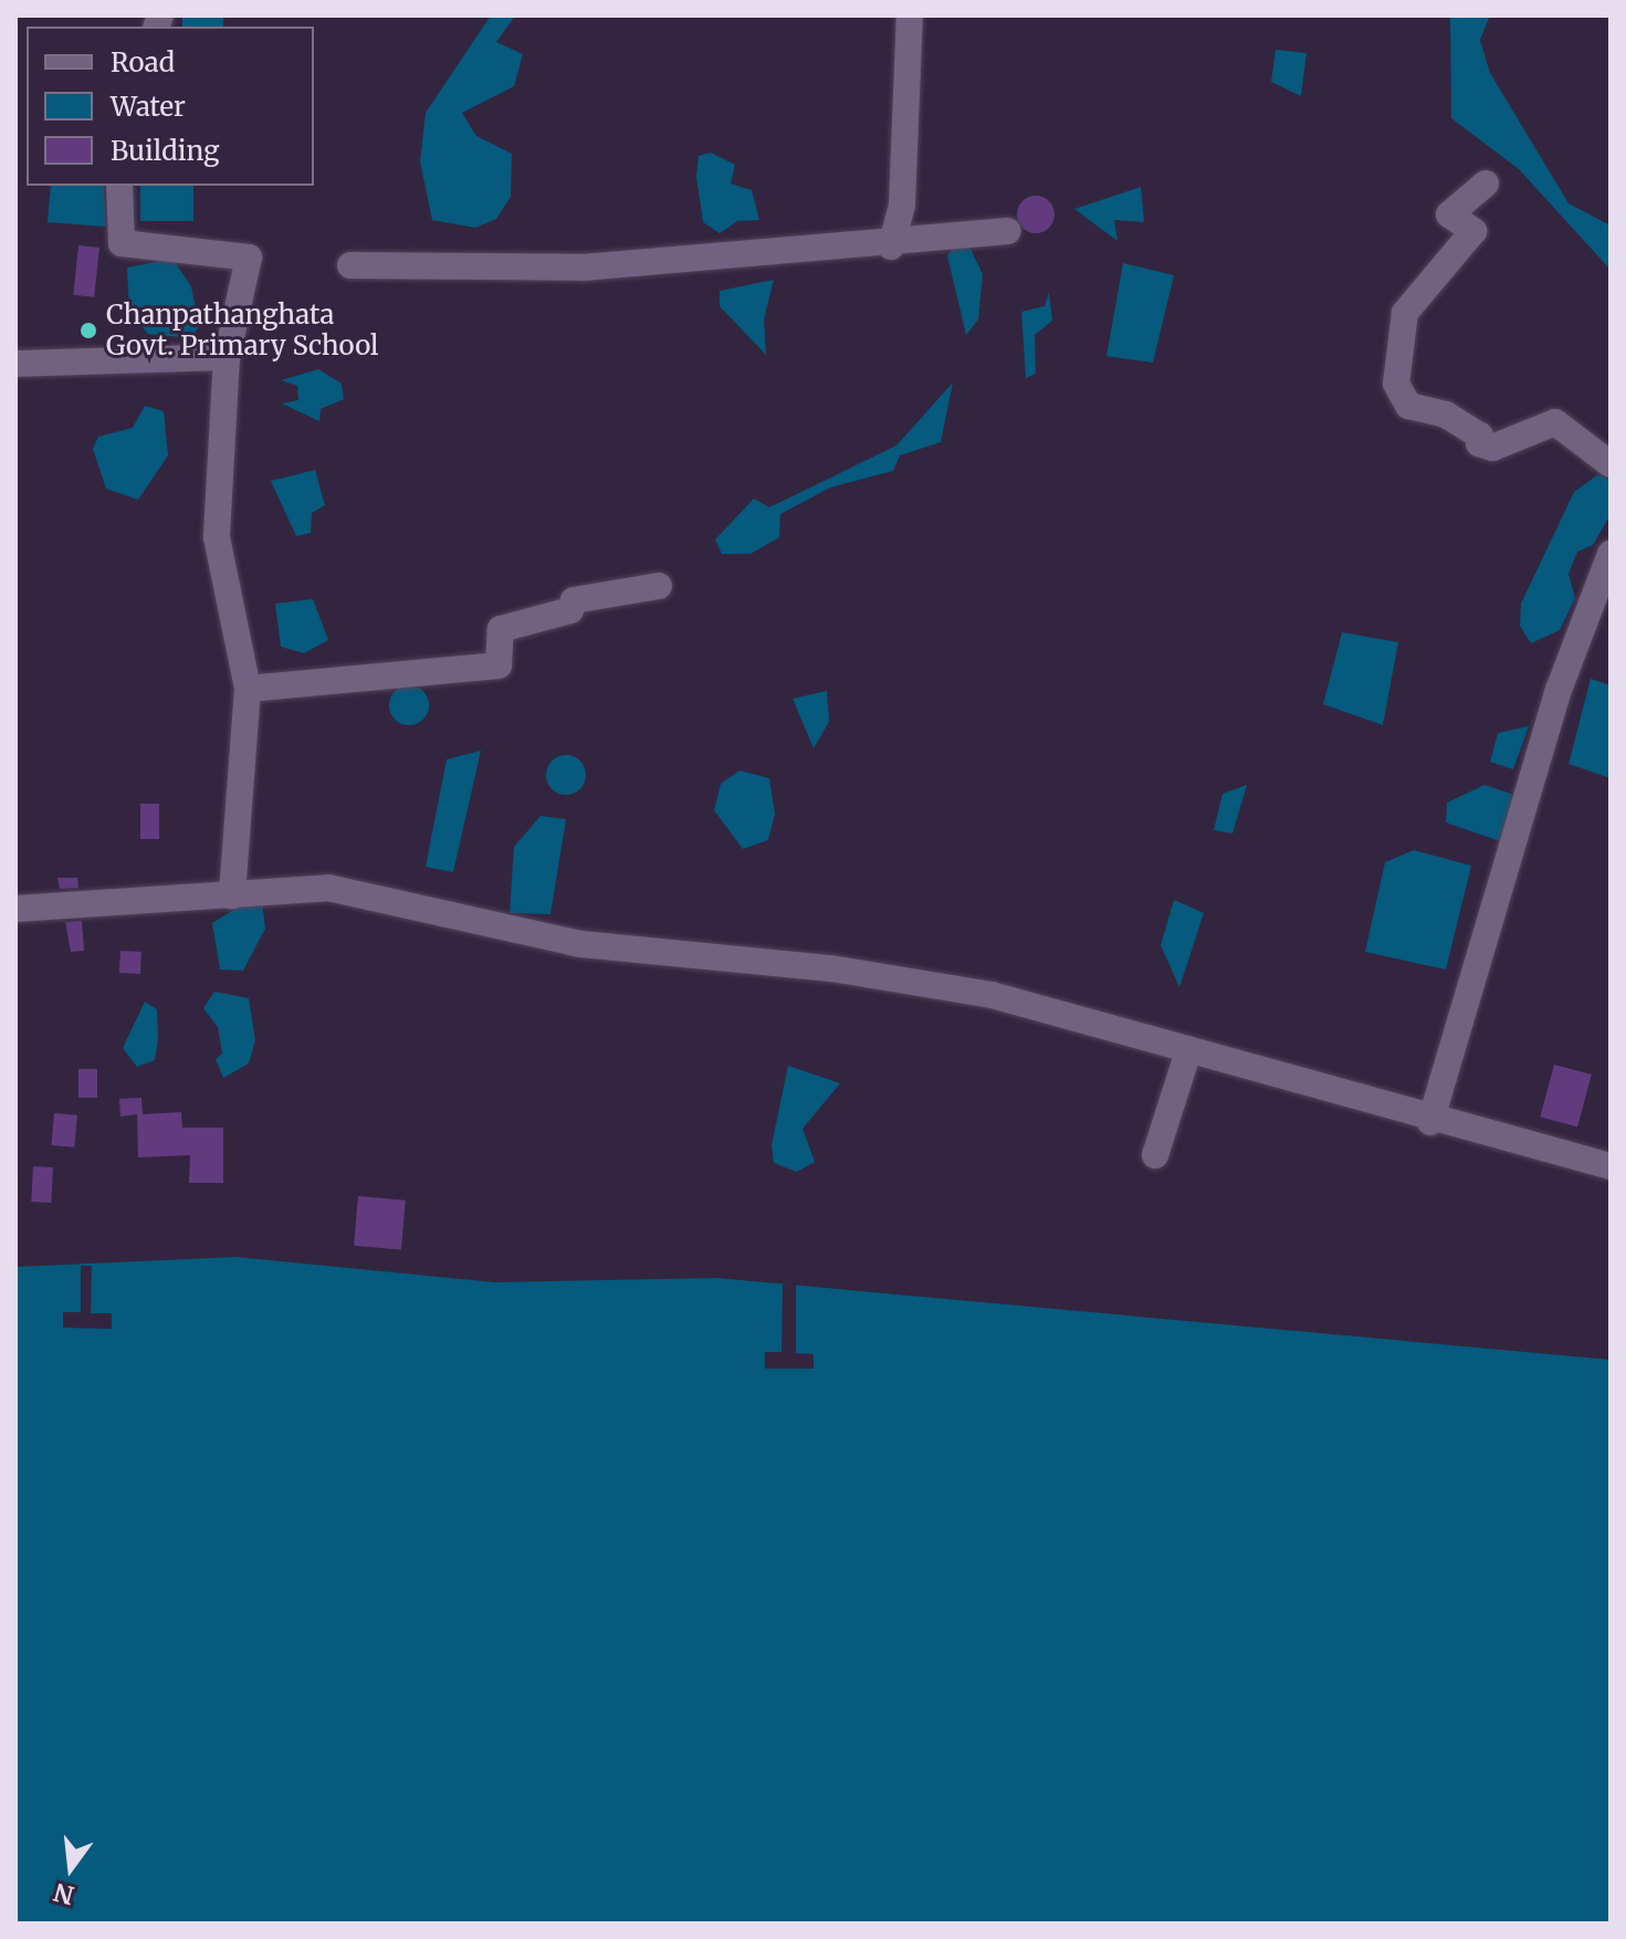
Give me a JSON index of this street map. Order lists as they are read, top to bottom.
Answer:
{
  "places": ["Chanpathanghata Govt. Primary School"],
  "legend": ["Road", "Water", "Building"],
  "north": "bottom"
}
